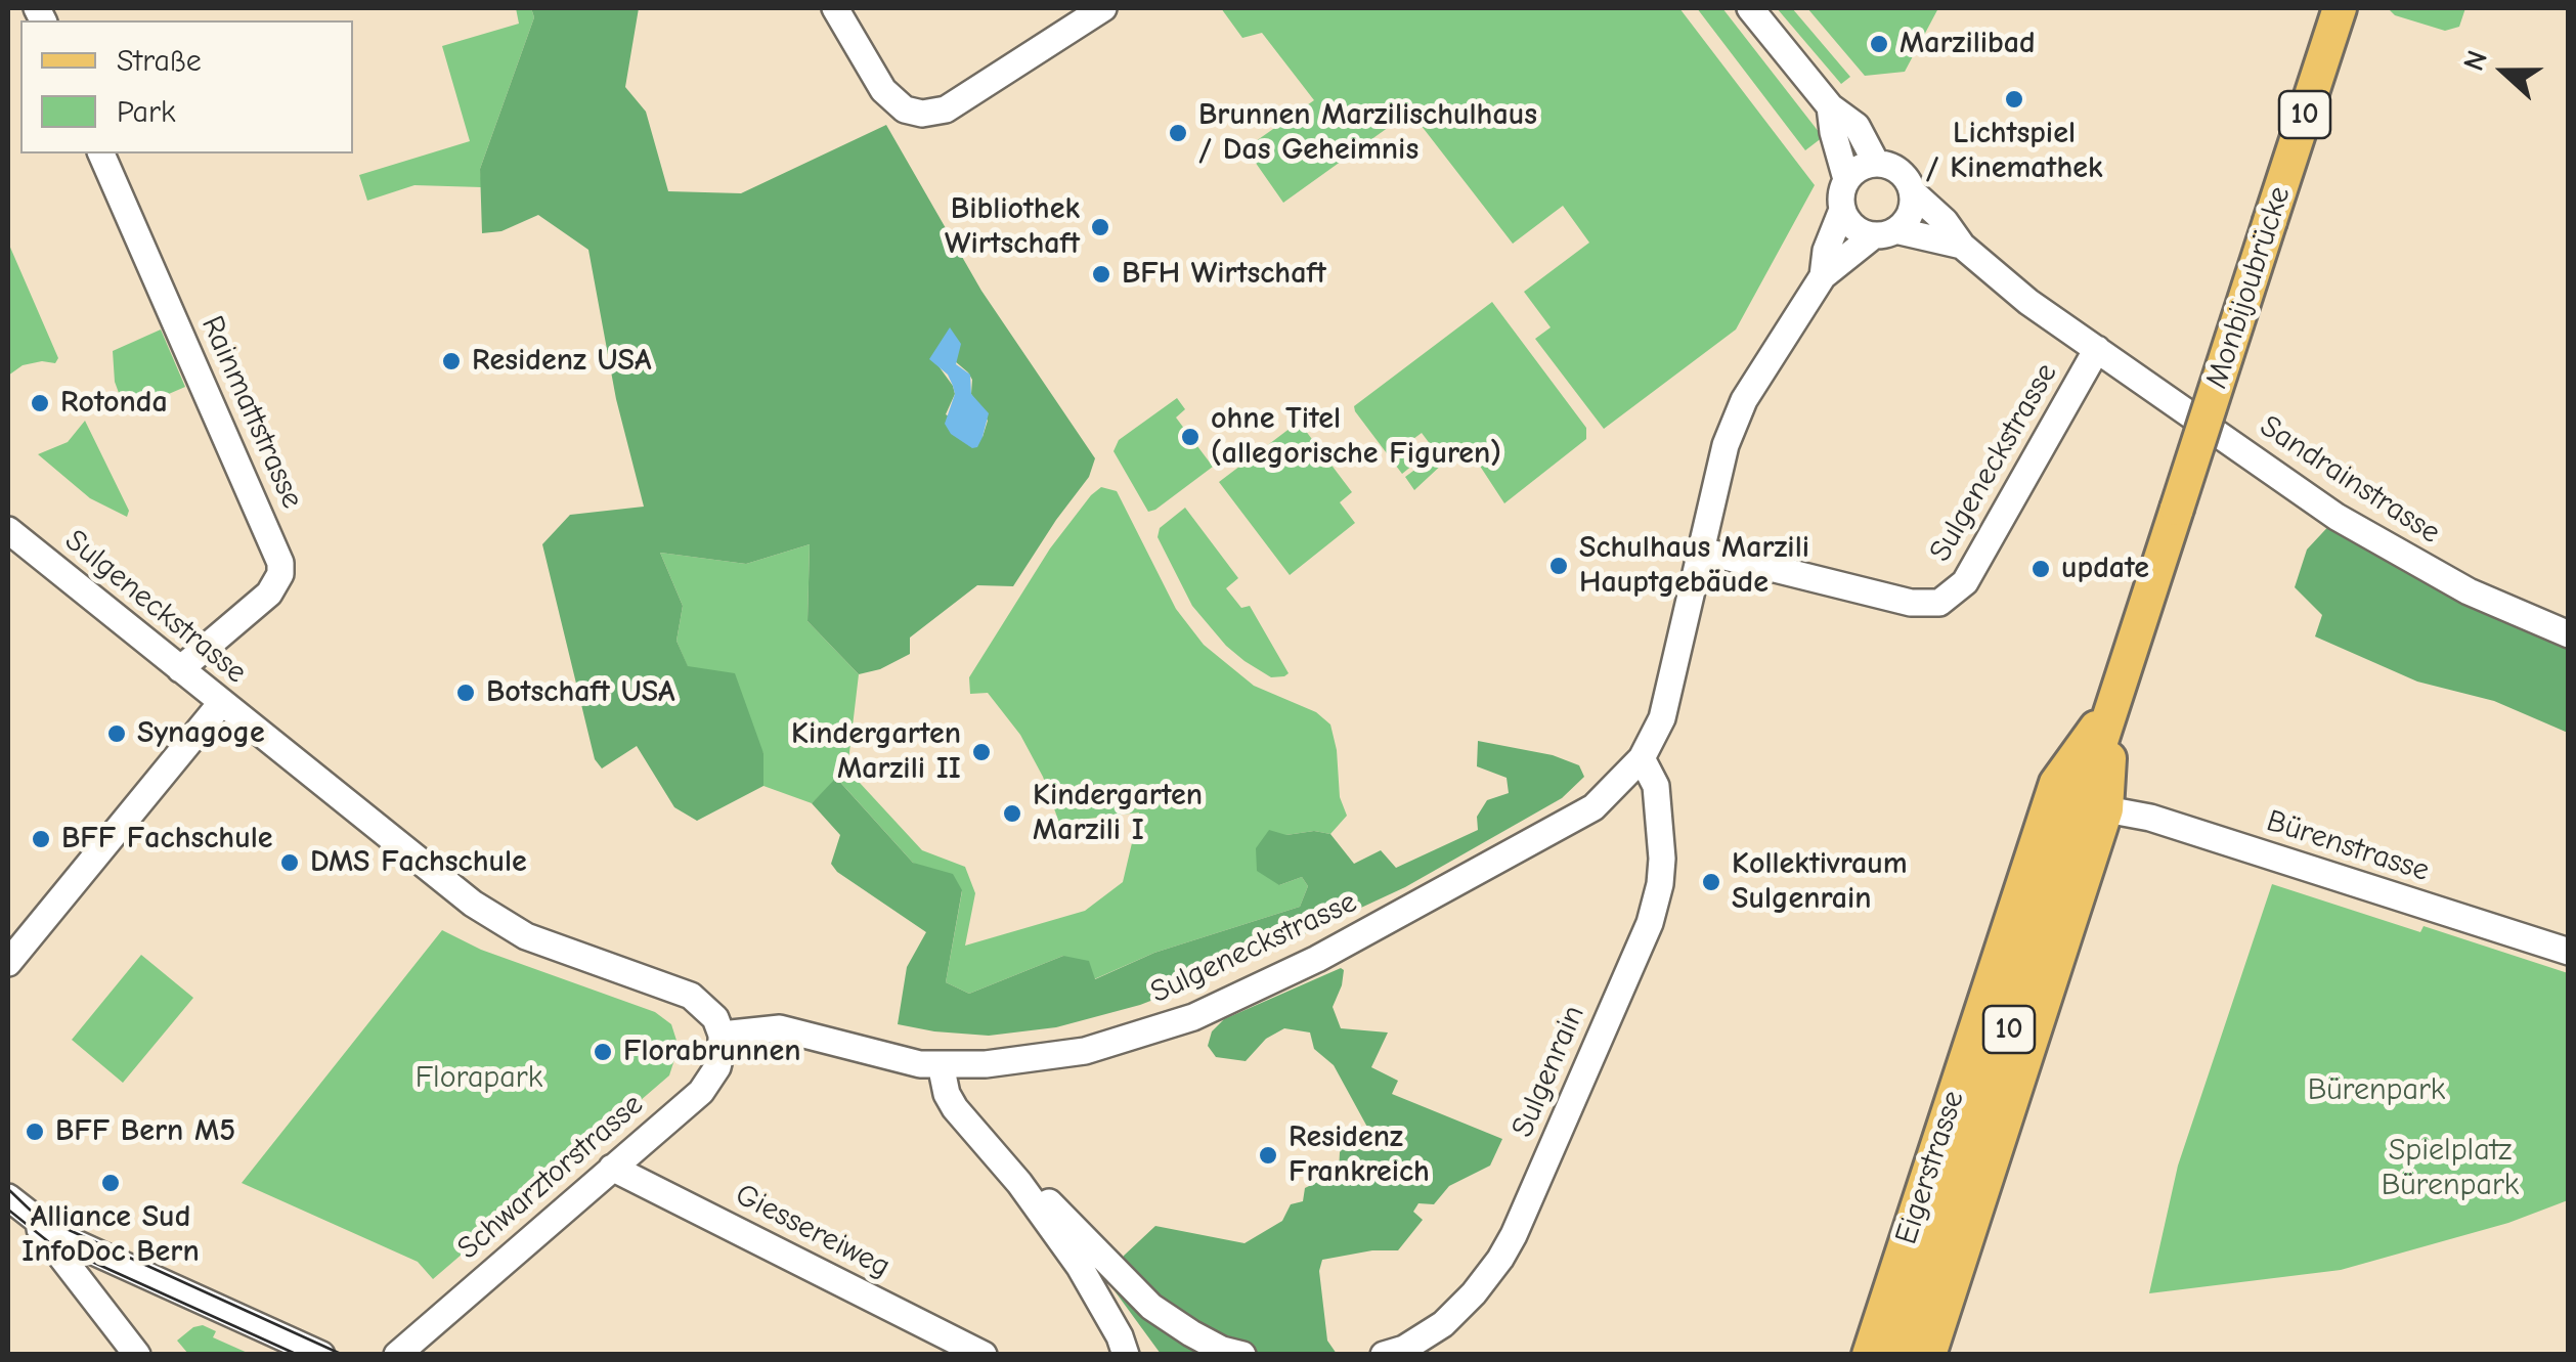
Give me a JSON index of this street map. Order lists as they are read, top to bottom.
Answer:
{
  "streets": {
    "main road": ["10", "Monbijoubrücke", "Eigerstrasse"],
    "street": [
      "Rainmattstrasse",
      "Sulgeneckstrasse",
      "Sandrainstrasse",
      "Bürenstrasse",
      "Sulgenrain",
      "Schwarztorstrasse",
      "Giessereiweg"
    ]
  },
  "crossings": [
    ["Monbijoubrücke", "Eigerstrasse"],
    ["Rainmattstrasse", "Sulgeneckstrasse"],
    ["Sulgeneckstrasse", "Sandrainstrasse"],
    ["Sulgeneckstrasse", "Sulgenrain"],
    ["Sulgeneckstrasse", "Schwarztorstrasse"],
    ["Bürenstrasse", "Eigerstrasse"],
    ["Schwarztorstrasse", "Giessereiweg"]
  ],
  "parks": ["Florapark", "Bürenpark", "Spielplatz Bürenpark"],
  "places": [
    "Marzilibad",
    "Lichtspiel / Kinemathek",
    "Brunnen Marzilischulhaus / Das Geheimnis",
    "Bibliothek Wirtschaft",
    "BFH Wirtschaft",
    "Residenz USA",
    "Rotonda",
    "ohne Titel (allegorische Figuren)",
    "Schulhaus Marzili Hauptgebäude",
    "update",
    "Botschaft USA",
    "Synagoge",
    "Kindergarten Marzili II",
    "Kindergarten Marzili I",
    "BFF Fachschule",
    "DMS Fachschule",
    "Kollektivraum Sulgenrain",
    "Florabrunnen",
    "BFF Bern M5",
    "Residenz Frankreich",
    "Alliance Sud InfoDoc Bern"
  ],
  "legend": ["Straße", "Park"],
  "north": "left"
}
